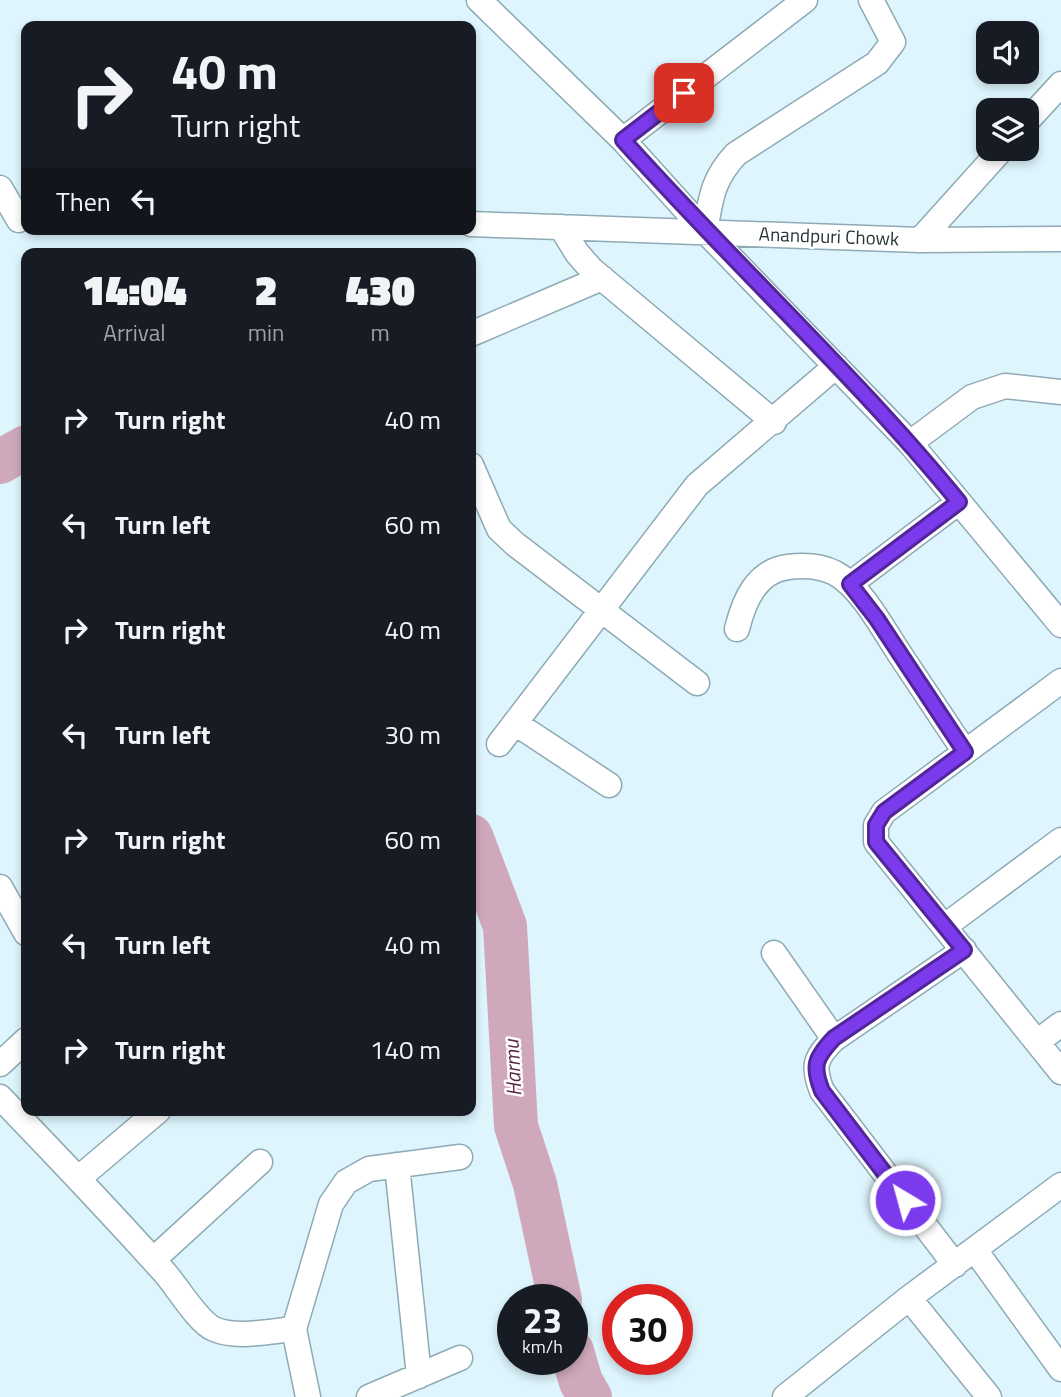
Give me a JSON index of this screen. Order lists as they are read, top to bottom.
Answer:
{
  "streets": {
    "street": ["Anandpuri Chowk"]
  },
  "water": ["Harmu"],
  "page": {
    "turn": ["40 m", "Turn right"],
    "then": "Then",
    "eta": [
      "14:04",
      "Arrival",
      "2",
      "min",
      "430",
      "m"
    ],
    "list": [
      {
        "name": "Turn right",
        "value": "40 m"
      },
      {
        "name": "Turn left",
        "value": "60 m"
      },
      {
        "name": "Turn right",
        "value": "40 m"
      },
      {
        "name": "Turn left",
        "value": "30 m"
      },
      {
        "name": "Turn right",
        "value": "60 m"
      },
      {
        "name": "Turn left",
        "value": "40 m"
      },
      {
        "name": "Turn right",
        "value": "140 m"
      }
    ],
    "speed": "23 km/h",
    "limit": "30"
  }
}
